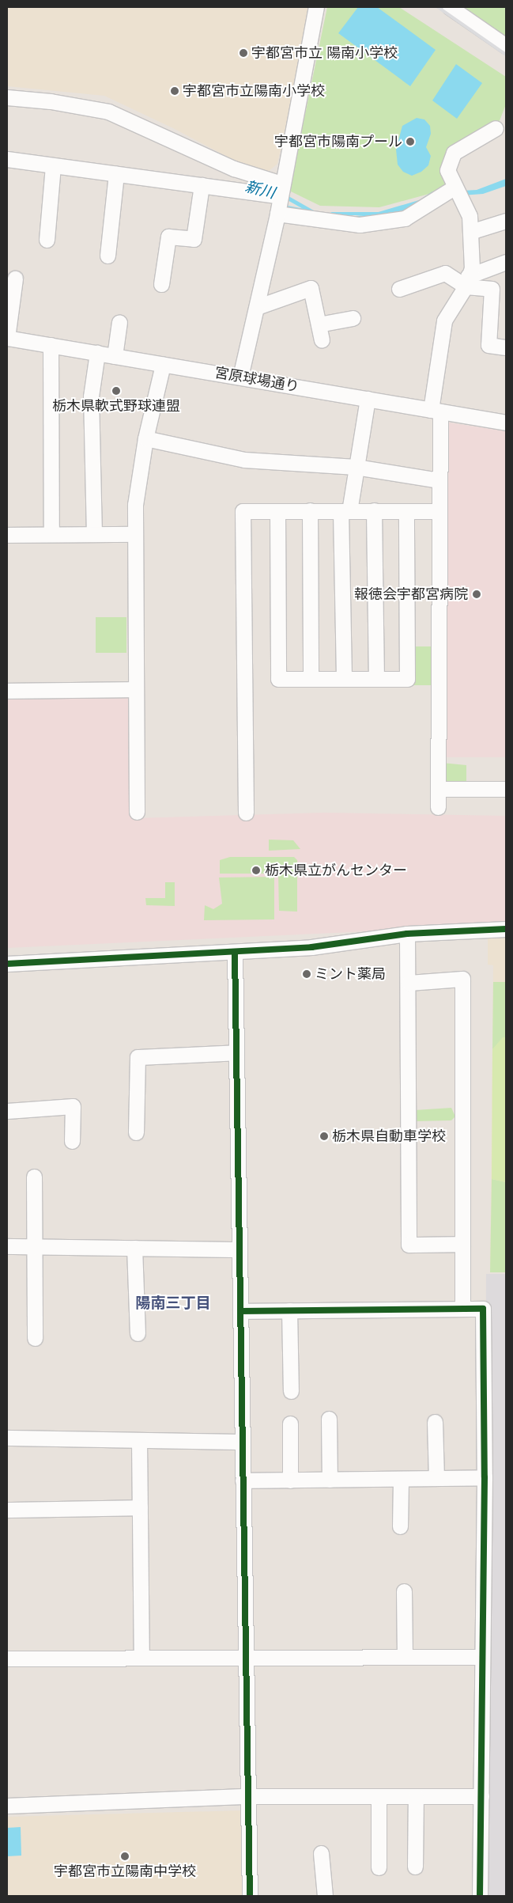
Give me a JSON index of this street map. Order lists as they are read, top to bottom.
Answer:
{
  "streets": {
    "street": ["宮原球場通り"]
  },
  "districts": ["陽南三丁目"],
  "water": ["新川"],
  "places": [
    "宇都宮市立 陽南小学校",
    "宇都宮市立陽南小学校",
    "宇都宮市陽南プール",
    "栃木県軟式野球連盟",
    "報徳会宇都宮病院",
    "栃木県立がんセンター",
    "ミント薬局",
    "栃木県自動車学校",
    "宇都宮市立陽南中学校"
  ]
}
